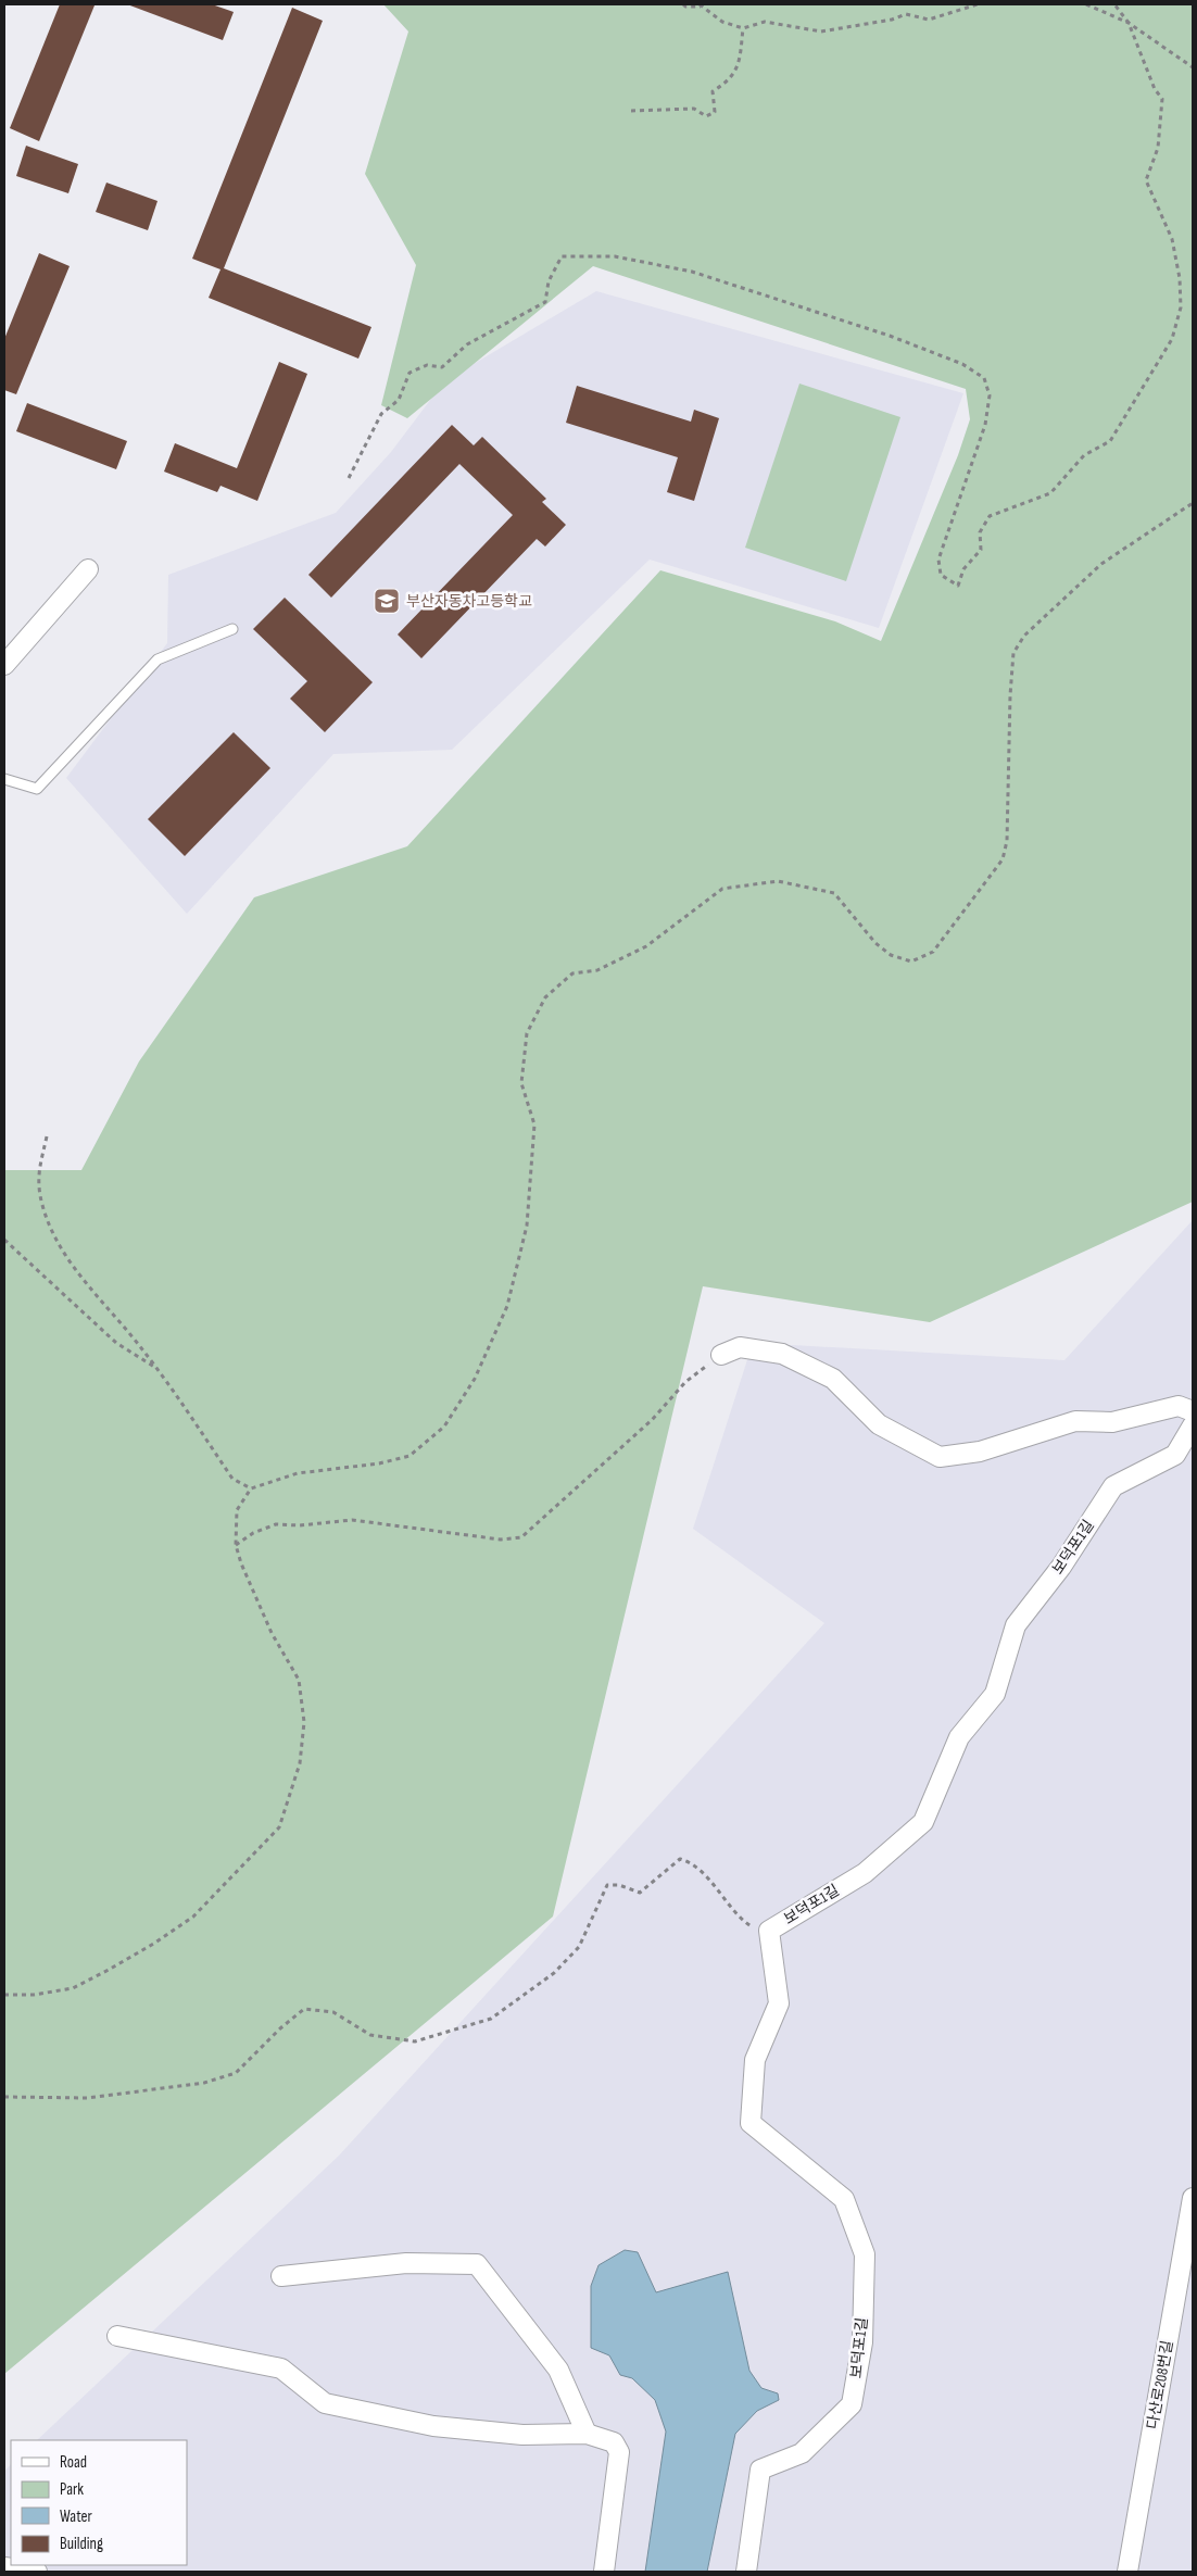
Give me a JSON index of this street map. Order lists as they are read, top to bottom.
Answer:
{
  "streets": {
    "street": ["보덕포1길", "다산로208번길"]
  },
  "places": {
    "school or university": ["부산자동차고등학교"]
  },
  "legend": [
    "Road",
    "Park",
    "Water",
    "Building"
  ]
}
